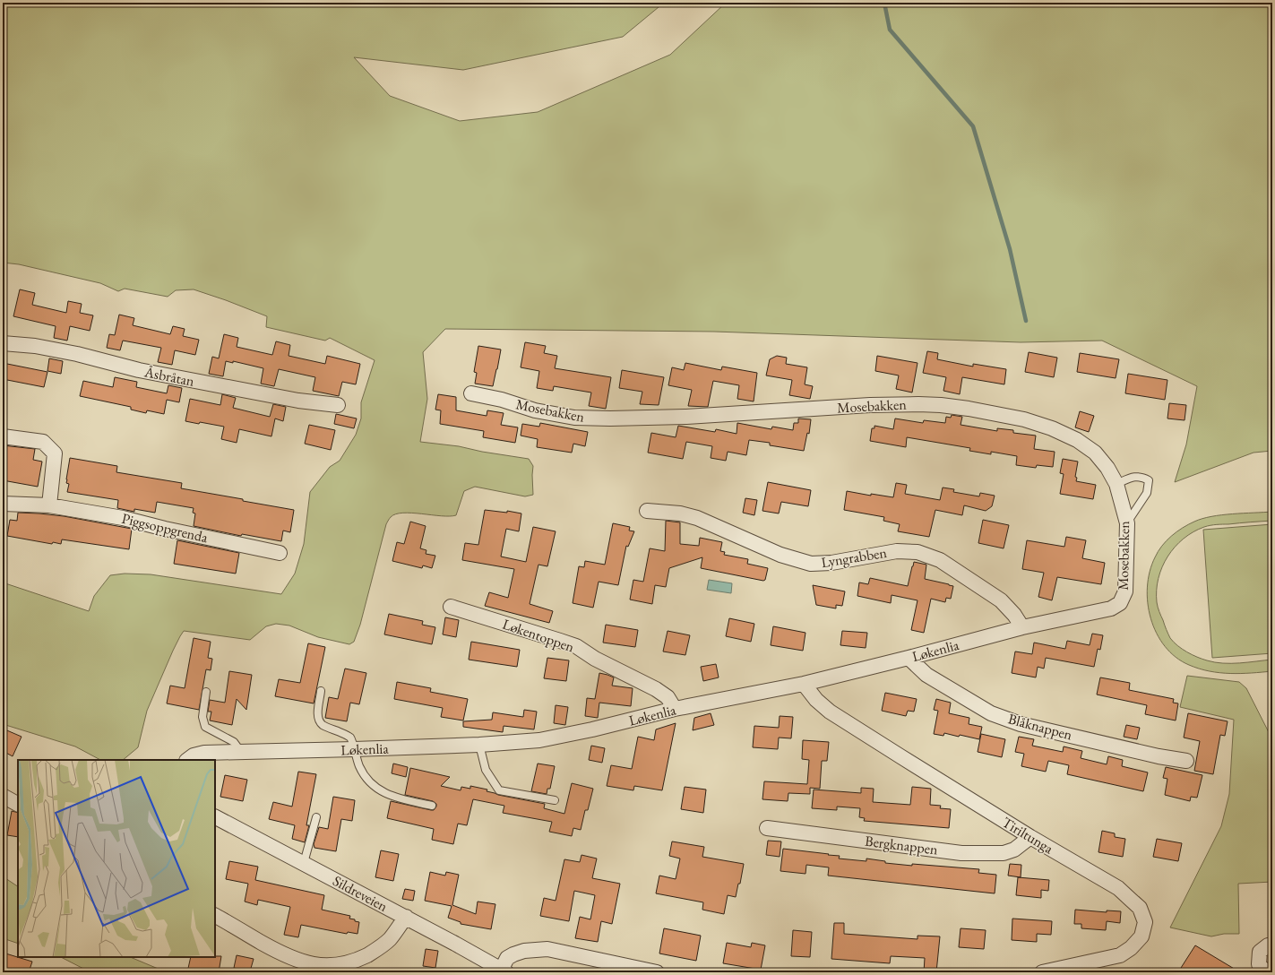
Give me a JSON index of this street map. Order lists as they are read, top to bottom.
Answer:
{
  "streets": {
    "street": [
      "Åsbråtan",
      "Mosebakken",
      "Piggsoppgrenda",
      "Lyngrabben",
      "Løkentoppen",
      "Løkenlia",
      "Blåknappen",
      "Tiriltunga",
      "Bergknappen",
      "Sildreveien"
    ]
  },
  "crossings": [
    ["Mosebakken", "Løkenlia"],
    ["Lyngrabben", "Løkenlia"],
    ["Løkentoppen", "Løkenlia"],
    ["Løkenlia", "Blåknappen"],
    ["Løkenlia", "Tiriltunga"],
    ["Tiriltunga", "Bergknappen"]
  ]
}
